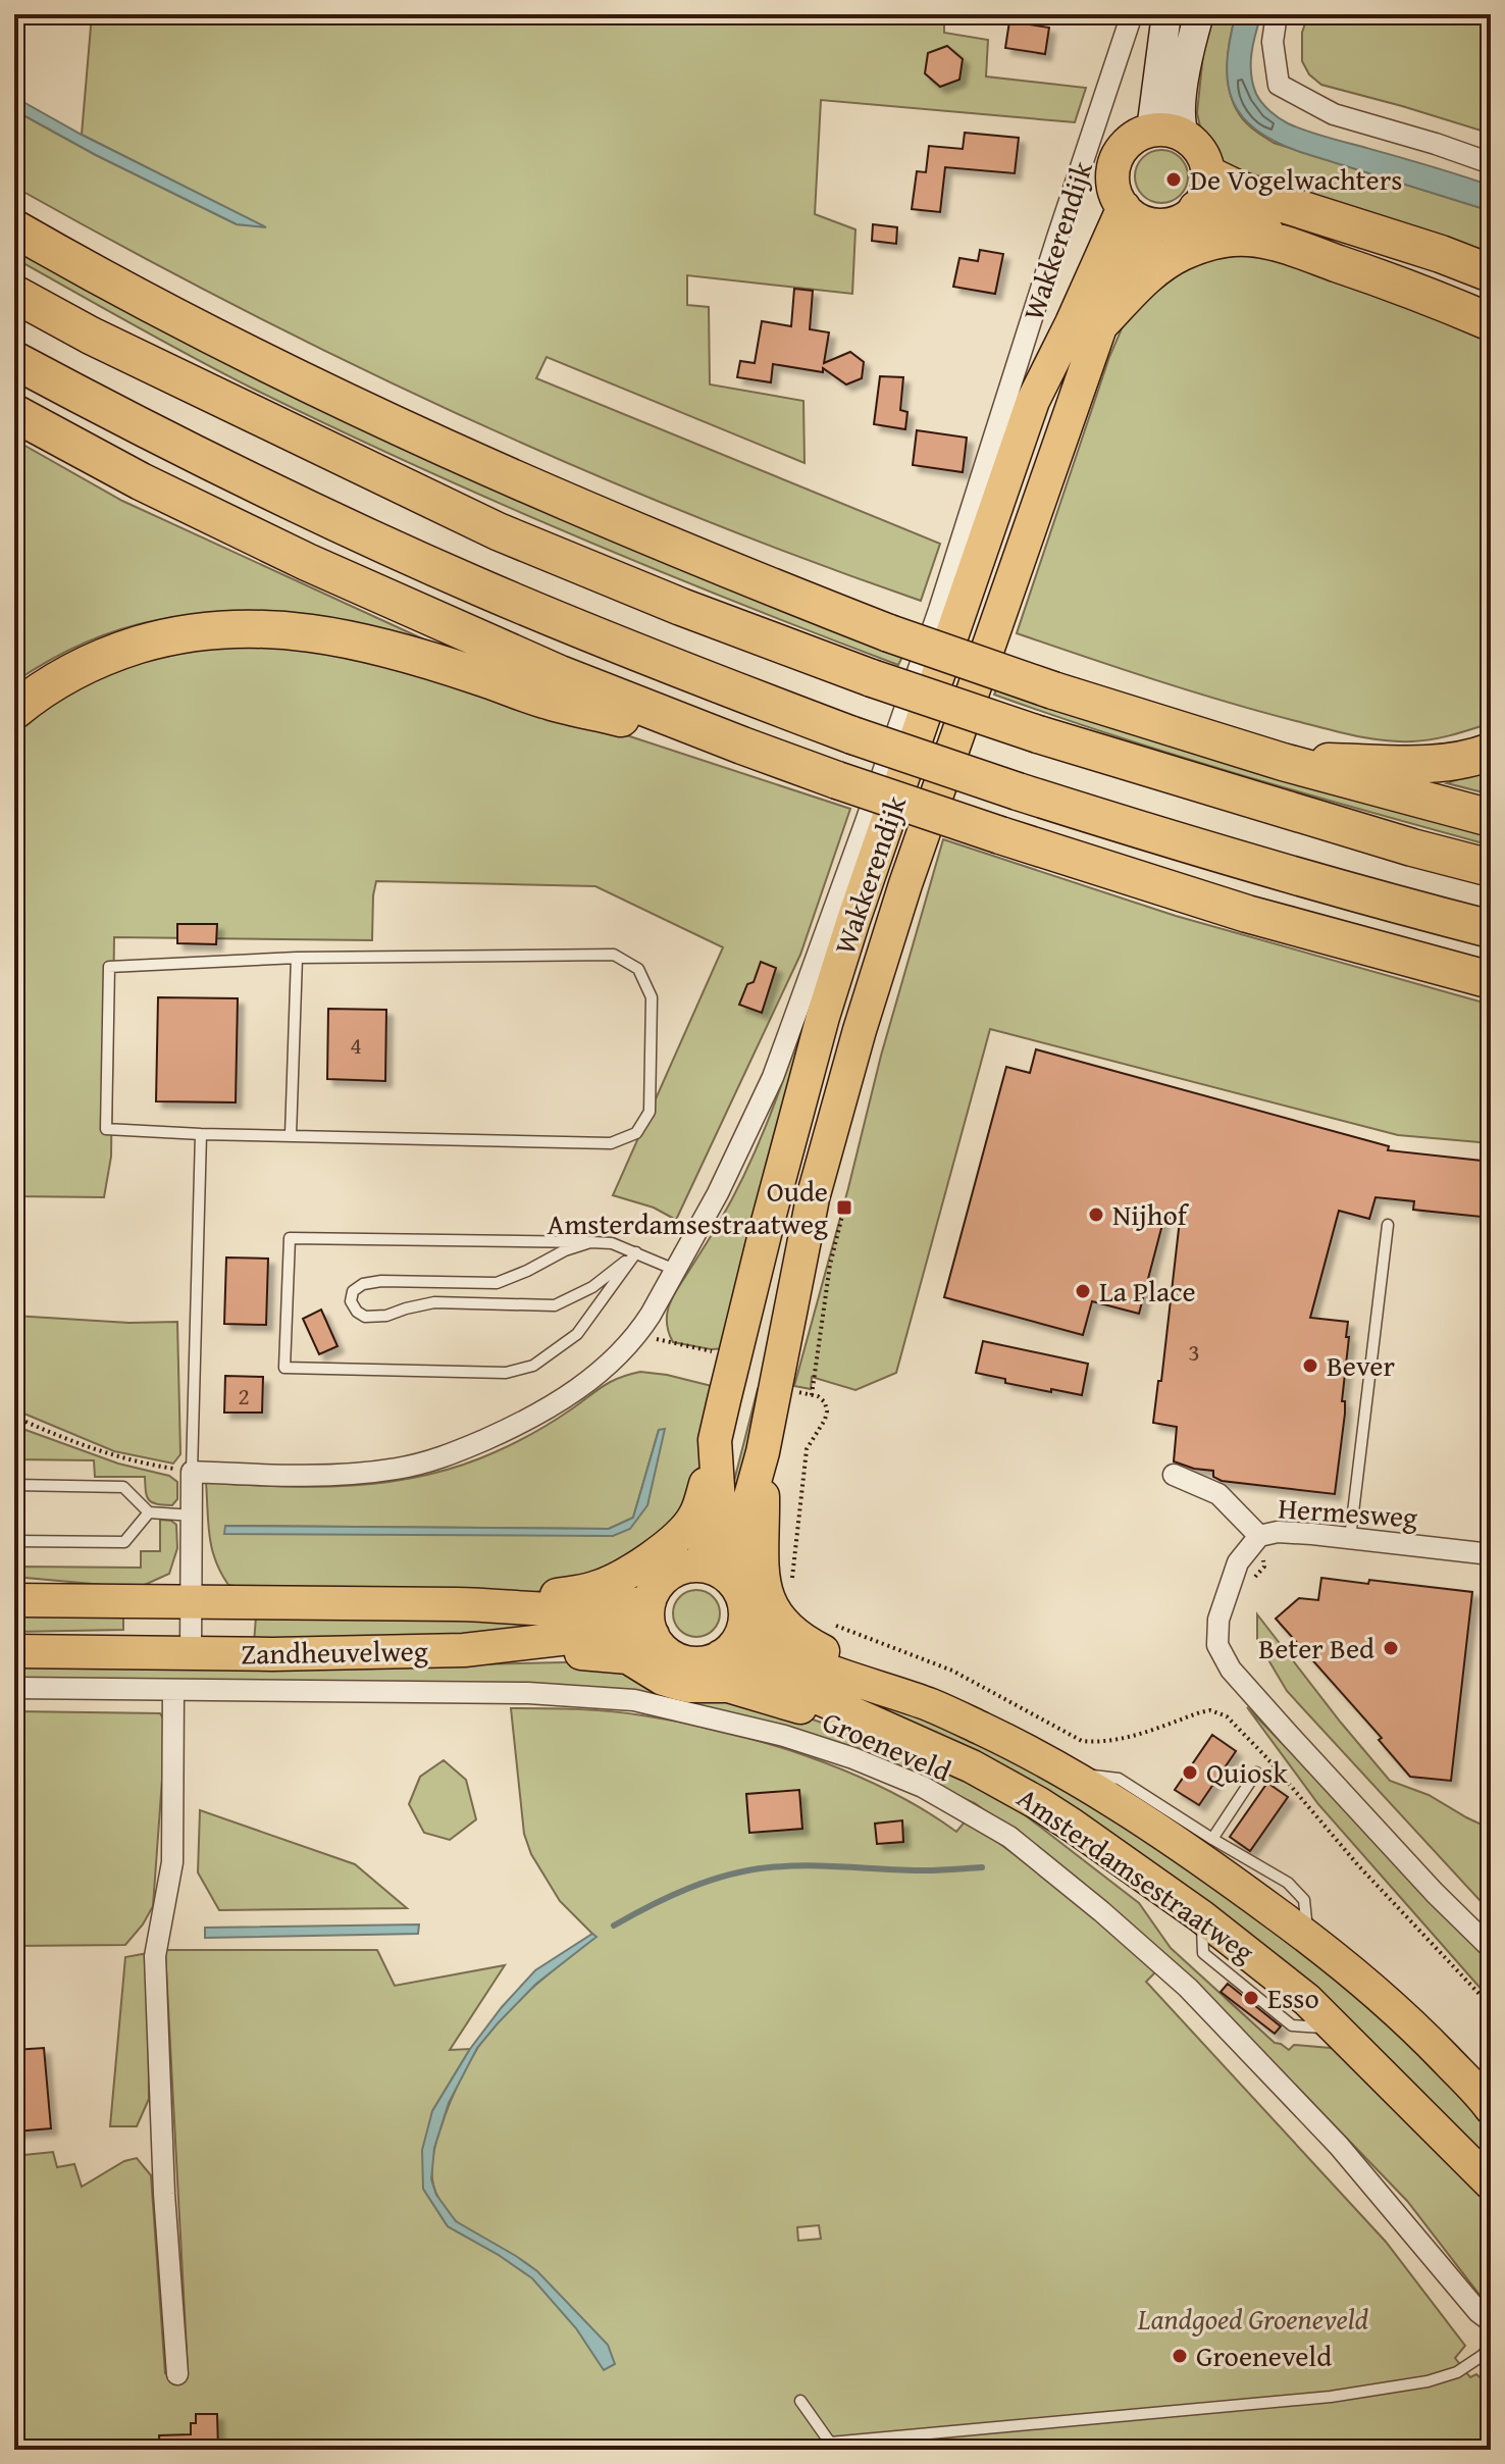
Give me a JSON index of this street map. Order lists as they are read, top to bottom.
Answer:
{
  "streets": {
    "main road": ["Wakkerendijk", "Zandheuvelweg", "Amsterdamsestraatweg"],
    "street": ["Hermesweg", "Groeneveld"]
  },
  "crossings": [
    ["Wakkerendijk", "Zandheuvelweg"],
    ["Wakkerendijk", "Amsterdamsestraatweg"],
    ["Zandheuvelweg", "Amsterdamsestraatweg"]
  ],
  "parks": ["Landgoed Groeneveld"],
  "places": {
    "other": [
      "De Vogelwachters",
      "Nijhof",
      "La Place",
      "Bever",
      "Beter Bed",
      "Quiosk",
      "Esso",
      "Groeneveld"
    ],
    "transit": ["Oude Amsterdamsestraatweg"]
  },
  "house_numbers": ["4", "3", "2"]
}
